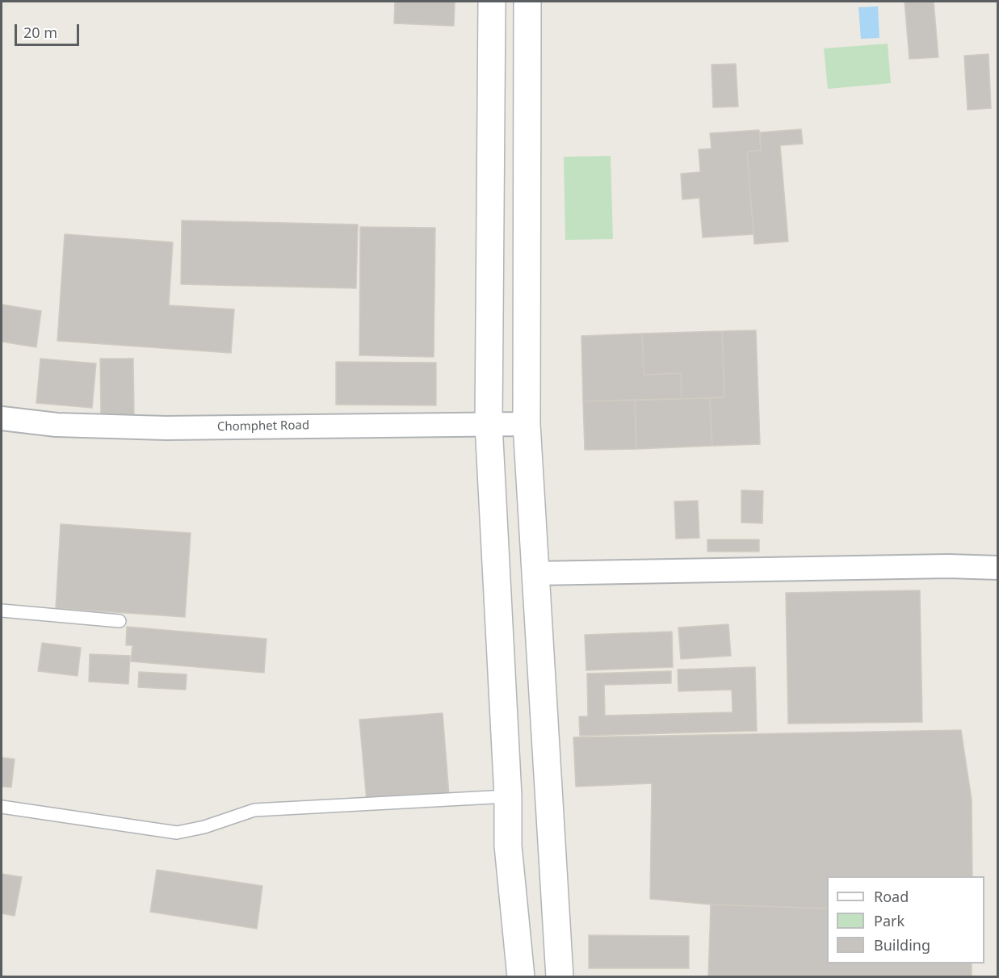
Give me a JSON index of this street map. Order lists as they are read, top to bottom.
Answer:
{
  "streets": {
    "street": ["Chomphet Road"]
  },
  "legend": ["Road", "Park", "Building"],
  "scale_bar": "20 m"
}
